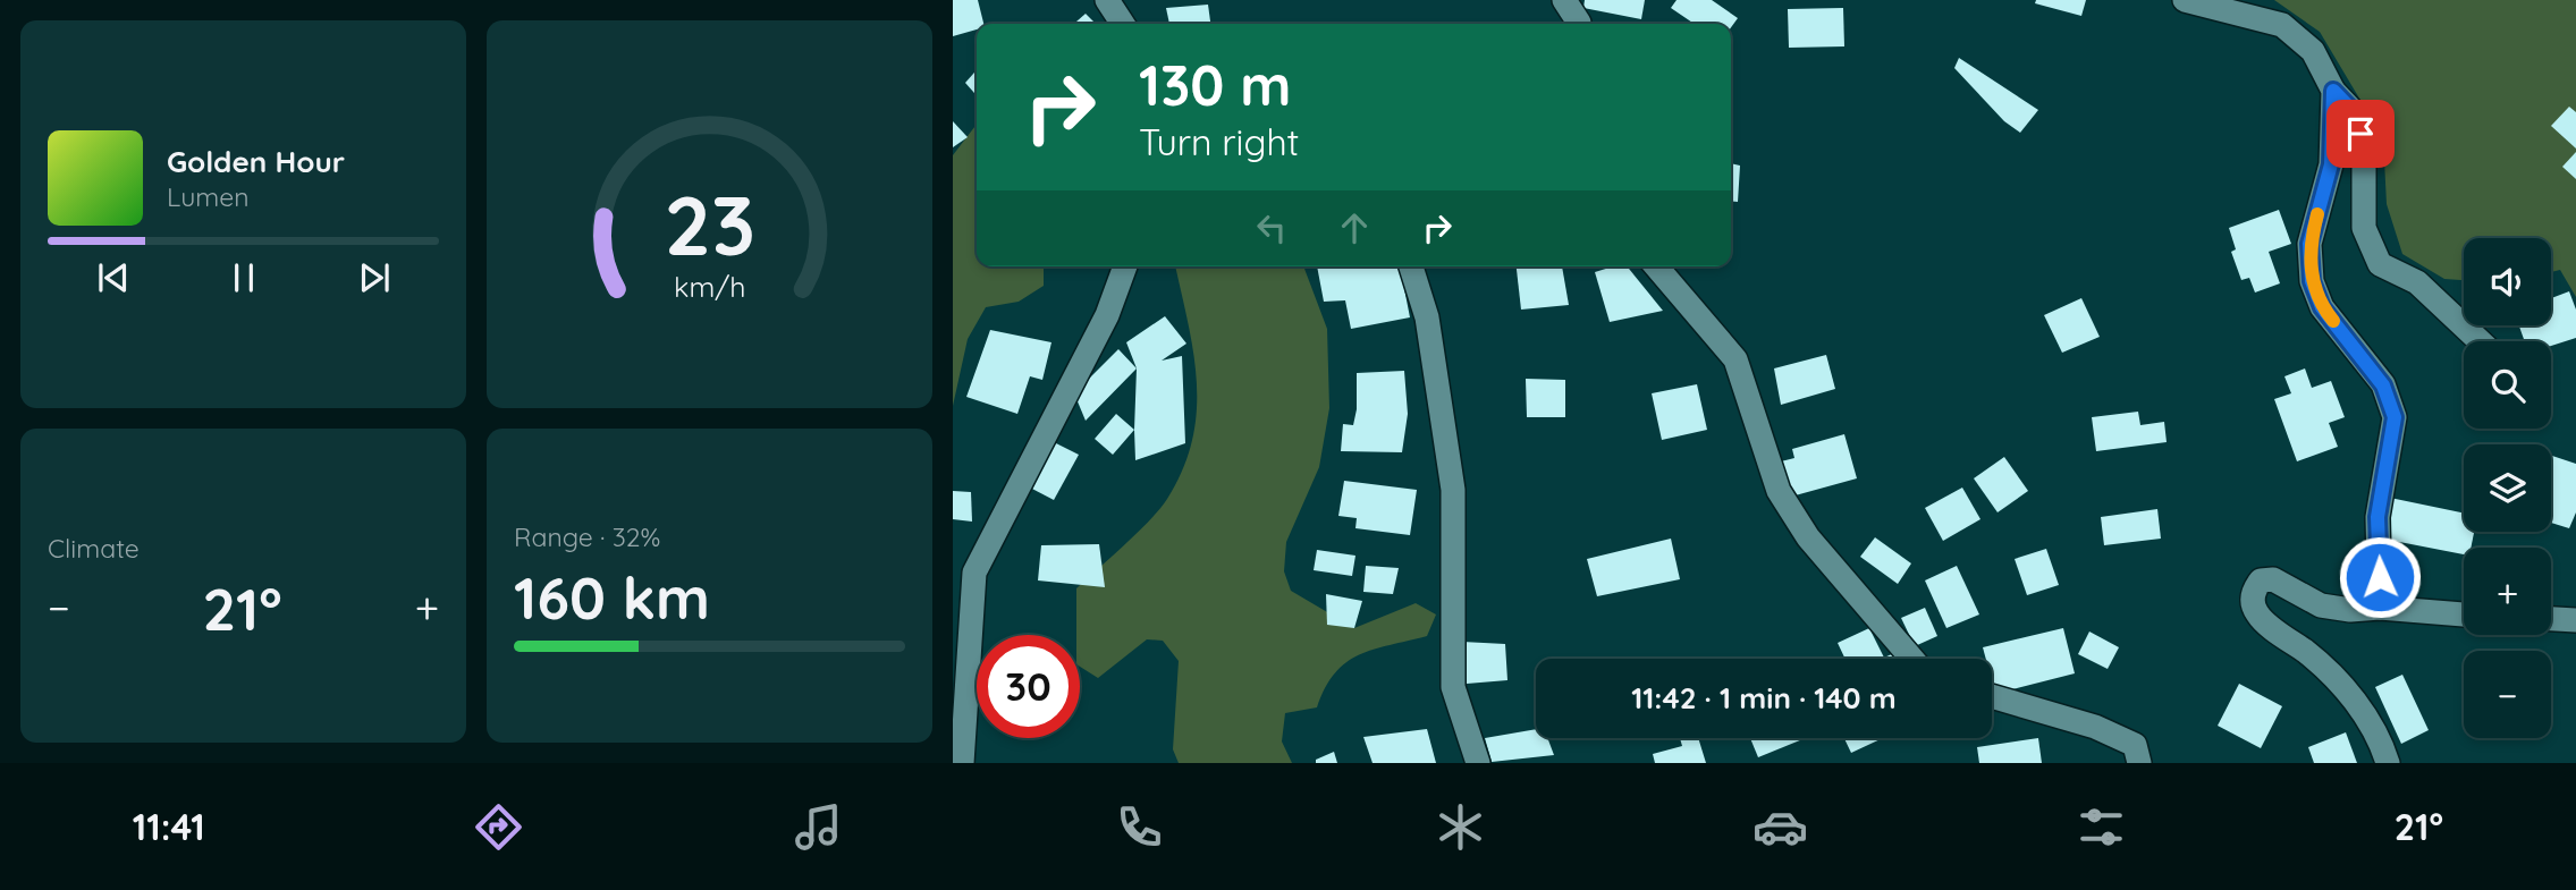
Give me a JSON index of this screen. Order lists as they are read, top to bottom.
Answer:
{
  "page": {
    "turn": ["130 m", "Turn right"],
    "song": ["Golden Hour", "Lumen"],
    "map_buttons": ["+", "−"],
    "tile": [
      "Climate",
      ["Range · 32%", "160 km"]
    ],
    "heat": ["−", "21°", "+"],
    "limit": "30",
    "trip": "11:42 · 1 min · 140 m",
    "tabs": ["11:41", "21°"],
    "gauge": ["23", "km/h"]
  }
}
